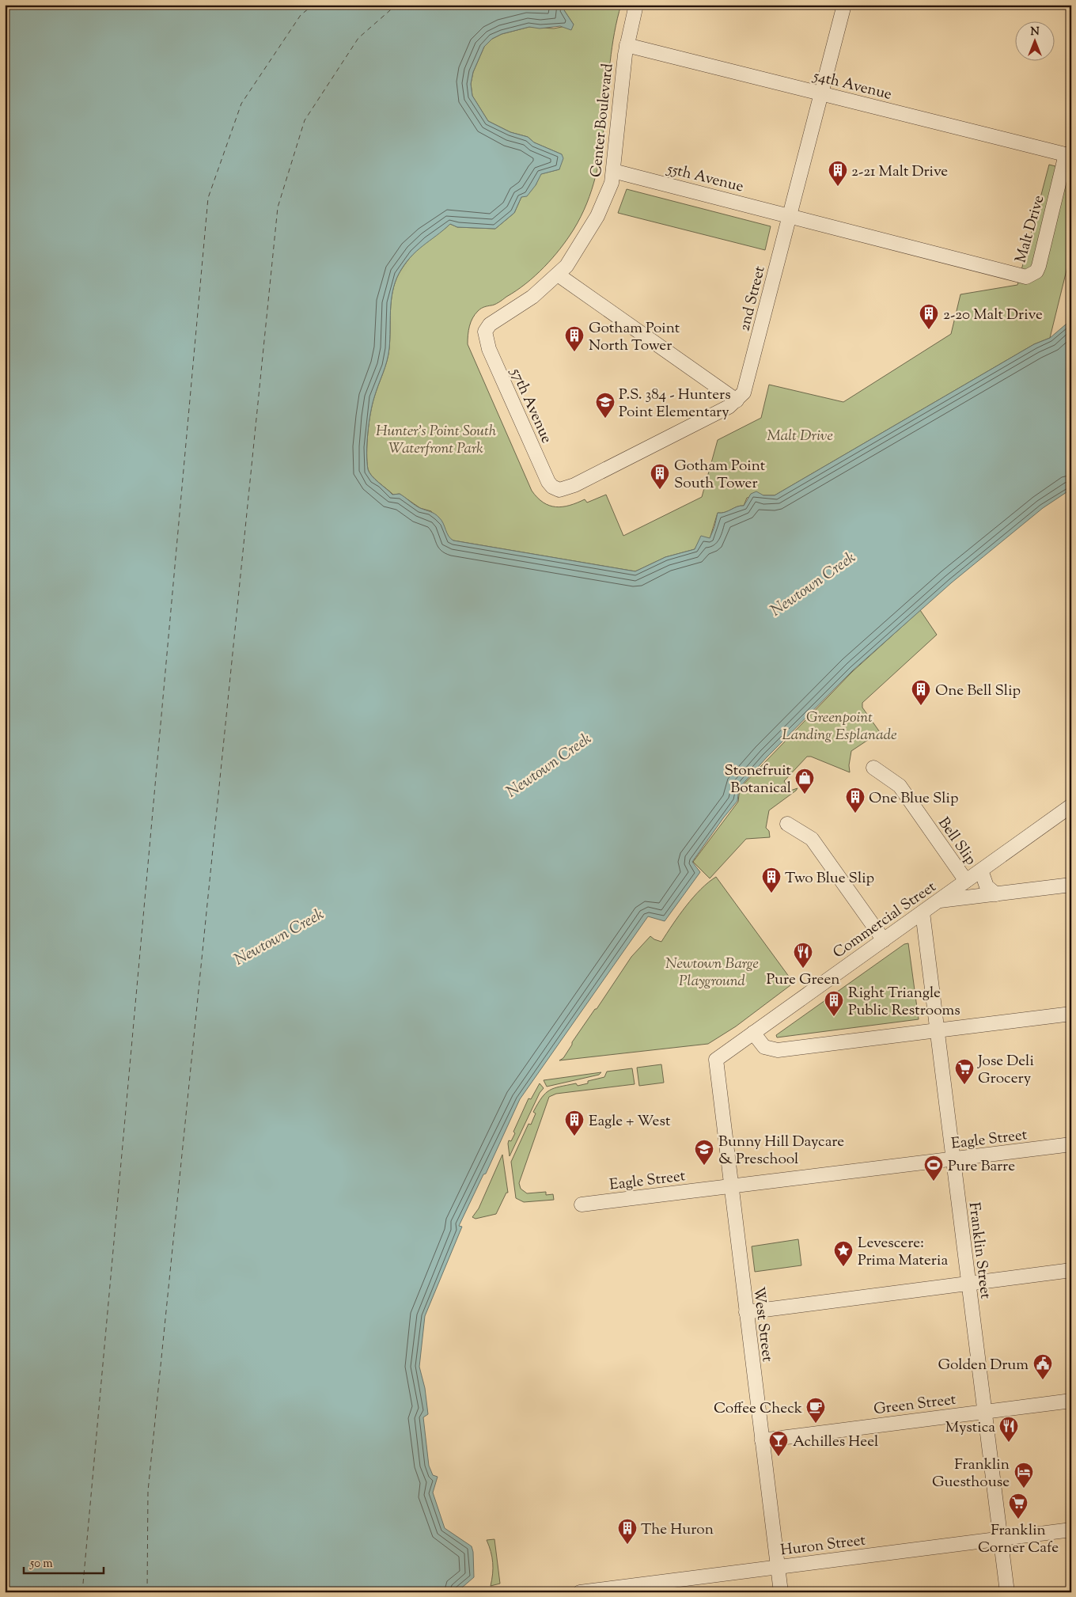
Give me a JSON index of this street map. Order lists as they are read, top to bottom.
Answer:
{
  "streets": {
    "street": [
      "54th Avenue",
      "Center Boulevard",
      "55th Avenue",
      "Malt Drive",
      "2nd Street",
      "57th Avenue",
      "Bell Slip",
      "Commercial Street",
      "Eagle Street",
      "Franklin Street",
      "West Street",
      "Green Street",
      "Huron Street"
    ]
  },
  "crossings": [
    ["54th Avenue", "Center Boulevard"],
    ["54th Avenue", "Malt Drive"],
    ["54th Avenue", "2nd Street"],
    ["Center Boulevard", "55th Avenue"],
    ["Center Boulevard", "57th Avenue"],
    ["55th Avenue", "Malt Drive"],
    ["55th Avenue", "2nd Street"],
    ["Malt Drive", "2nd Street"],
    ["2nd Street", "57th Avenue"],
    ["Bell Slip", "Commercial Street"],
    ["Commercial Street", "Franklin Street"],
    ["Commercial Street", "West Street"],
    ["Eagle Street", "Franklin Street"],
    ["Eagle Street", "West Street"],
    ["Franklin Street", "Green Street"],
    ["Franklin Street", "Huron Street"],
    ["West Street", "Green Street"],
    ["West Street", "Huron Street"]
  ],
  "water": ["Newtown Creek"],
  "parks": [
    "Hunter’s Point South Waterfront Park",
    "Malt Drive",
    "Greenpoint Landing Esplanade",
    "Newtown Barge Playground"
  ],
  "places": {
    "building": [
      "2-21 Malt Drive",
      "2-20 Malt Drive",
      "Gotham Point North Tower",
      "Gotham Point South Tower",
      "One Bell Slip",
      "One Blue Slip",
      "Two Blue Slip",
      "Right Triangle Public Restrooms",
      "Eagle + West",
      "The Huron"
    ],
    "school or university": ["P.S. 384 - Hunters Point Elementary", "Bunny Hill Daycare & Preschool"],
    "shop": ["Stonefruit Botanical"],
    "restaurant": ["Pure Green", "Mystica"],
    "supermarket": ["Jose Deli Grocery", "Franklin Corner Cafe"],
    "sports": ["Pure Barre"],
    "place": ["Levescere: Prima Materia"],
    "public building": ["Golden Drum"],
    "cafe": ["Coffee Check"],
    "bar": ["Achilles Heel"],
    "hotel": ["Franklin Guesthouse"]
  },
  "scale_bar": "50 m",
  "north": "top"
}
